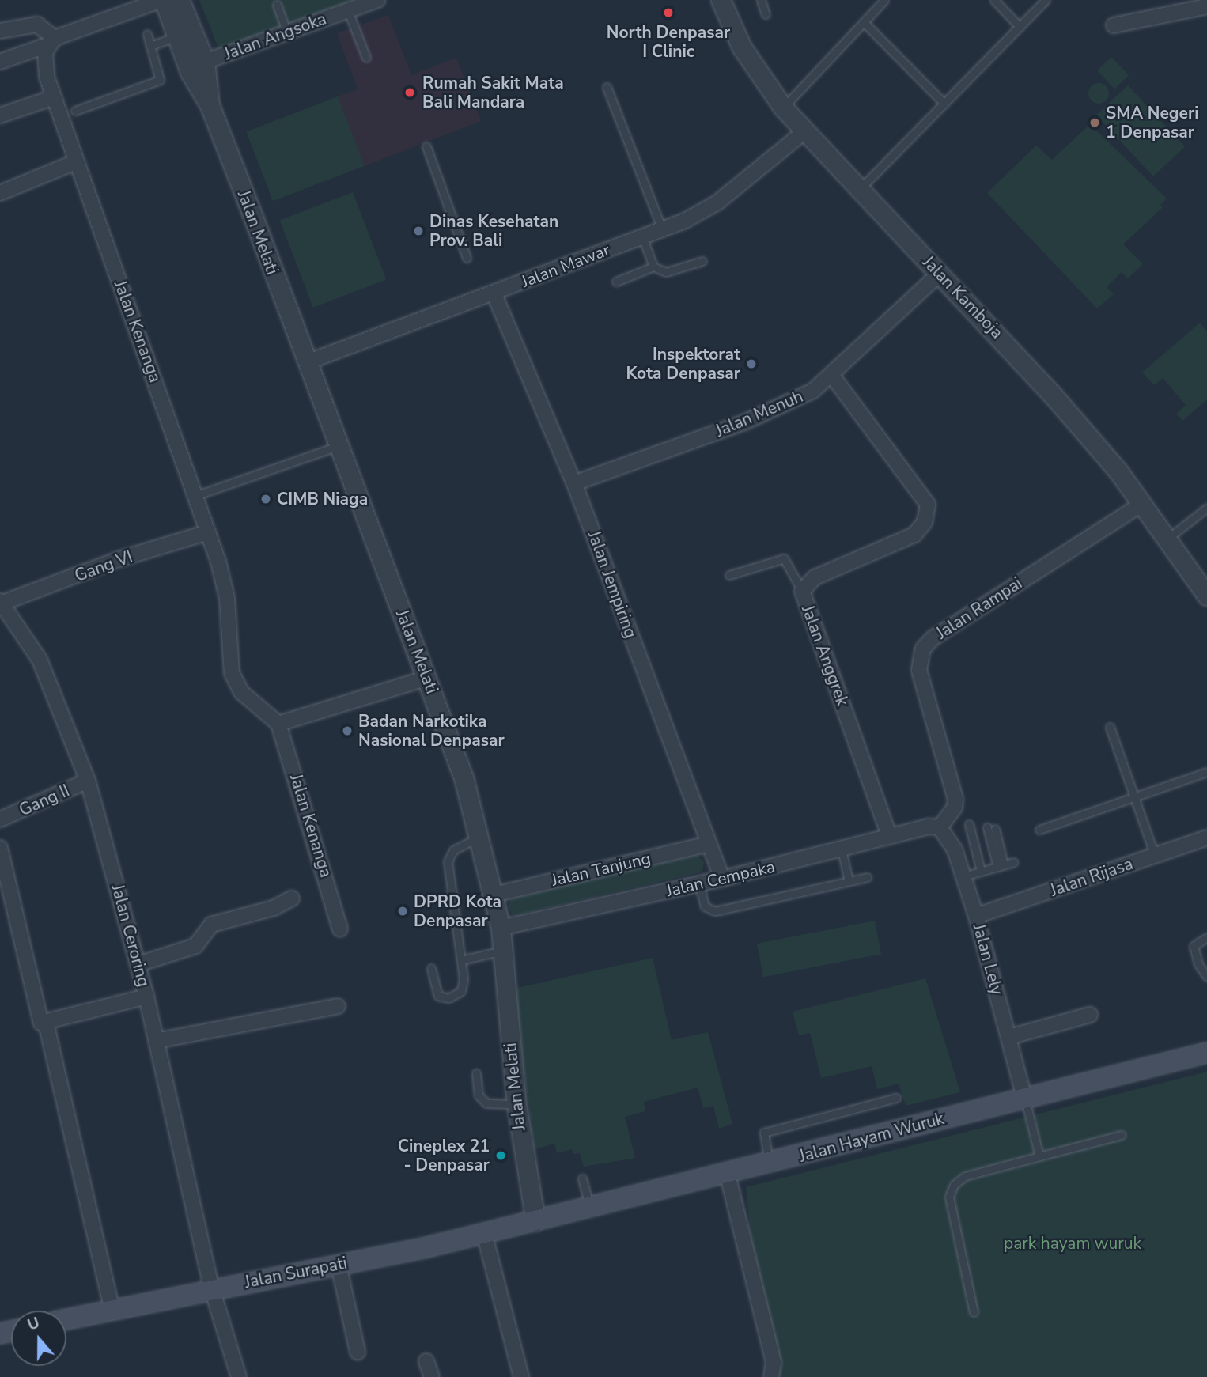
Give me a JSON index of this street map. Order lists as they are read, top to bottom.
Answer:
{
  "streets": {
    "main road": ["Jalan Hayam Wuruk", "Jalan Surapati"],
    "street": [
      "Jalan Angsoka",
      "Jalan Melati",
      "Jalan Mawar",
      "Jalan Kamboja",
      "Jalan Kenanga",
      "Jalan Menuh",
      "Gang VI",
      "Jalan Jempiring",
      "Jalan Rampai",
      "Jalan Anggrek",
      "Gang II",
      "Jalan Tanjung",
      "Jalan Rijasa",
      "Jalan Cempaka",
      "Jalan Ceroring",
      "Jalan Lely"
    ]
  },
  "crossings": [
    ["Jalan Angsoka", "Jalan Melati"],
    ["Jalan Melati", "Jalan Mawar"],
    ["Jalan Melati", "Jalan Tanjung"],
    ["Jalan Melati", "Jalan Cempaka"],
    ["Jalan Melati", "Jalan Hayam Wuruk"],
    ["Jalan Melati", "Jalan Surapati"],
    ["Jalan Mawar", "Jalan Kamboja"],
    ["Jalan Mawar", "Jalan Jempiring"],
    ["Jalan Kamboja", "Jalan Menuh"],
    ["Jalan Kamboja", "Jalan Rampai"],
    ["Jalan Kenanga", "Gang VI"],
    ["Jalan Menuh", "Jalan Jempiring"],
    ["Jalan Menuh", "Jalan Anggrek"],
    ["Gang VI", "Jalan Ceroring"],
    ["Jalan Jempiring", "Jalan Tanjung"],
    ["Jalan Jempiring", "Jalan Cempaka"],
    ["Jalan Rampai", "Jalan Cempaka"],
    ["Jalan Rampai", "Jalan Lely"],
    ["Jalan Anggrek", "Jalan Cempaka"],
    ["Gang II", "Jalan Ceroring"],
    ["Jalan Rijasa", "Jalan Lely"],
    ["Jalan Cempaka", "Jalan Lely"],
    ["Jalan Ceroring", "Jalan Surapati"],
    ["Jalan Lely", "Jalan Hayam Wuruk"],
    ["Jalan Hayam Wuruk", "Jalan Surapati"]
  ],
  "parks": ["park hayam wuruk"],
  "places": [
    "North Denpasar I Clinic",
    "Rumah Sakit Mata Bali Mandara",
    "SMA Negeri 1 Denpasar",
    "Dinas Kesehatan Prov. Bali",
    "Inspektorat Kota Denpasar",
    "CIMB Niaga",
    "Badan Narkotika Nasional Denpasar",
    "DPRD Kota Denpasar",
    "Cineplex 21 - Denpasar"
  ],
  "north": "top"
}
